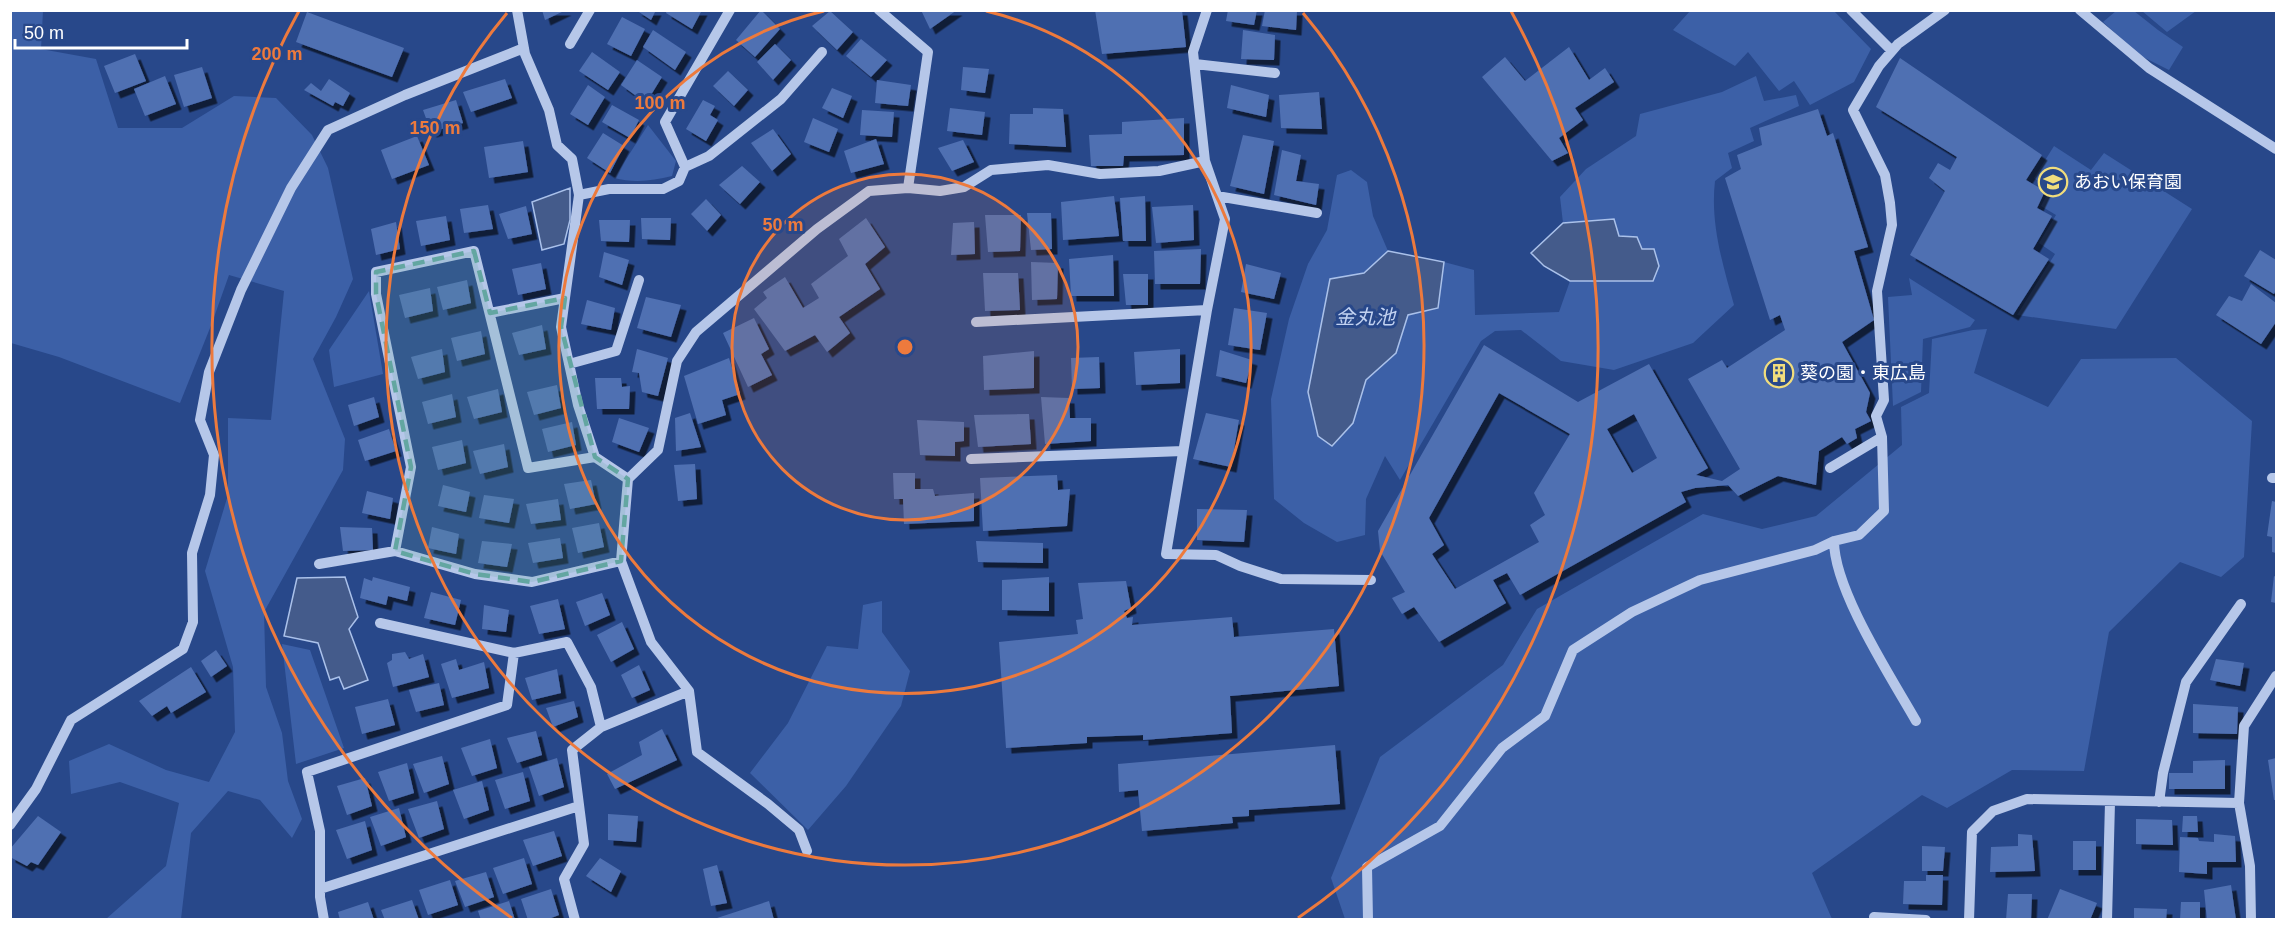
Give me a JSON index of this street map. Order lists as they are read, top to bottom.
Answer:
{
  "water": ["金丸池"],
  "places": {
    "school or university": ["あおい保育園"],
    "building": ["葵の園・東広島"]
  },
  "scale_bar": "50 m",
  "rings": [
    "200 m",
    "100 m",
    "150 m",
    "50 m"
  ]
}
